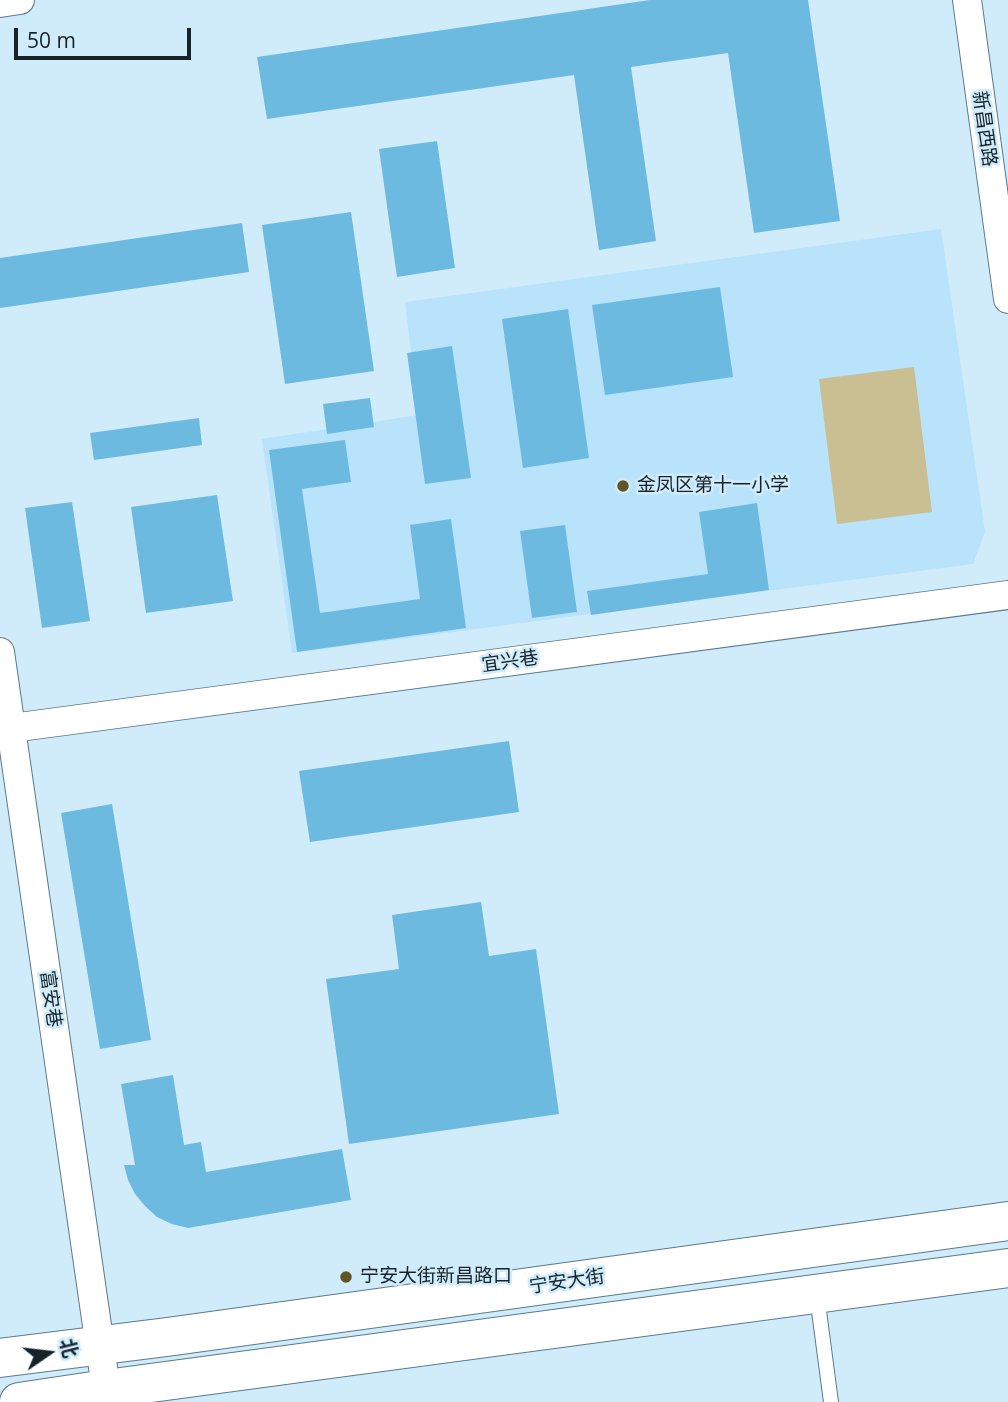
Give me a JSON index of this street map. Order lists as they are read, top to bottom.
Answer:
{
  "streets": {
    "main road": ["宁安大街"],
    "street": ["新昌西路", "宜兴巷", "富安巷"]
  },
  "crossings": [
    ["宜兴巷", "富安巷"],
    ["富安巷", "宁安大街"]
  ],
  "places": ["金凤区第十一小学", "宁安大街新昌路口"],
  "scale_bar": "50 m",
  "north": "right"
}
